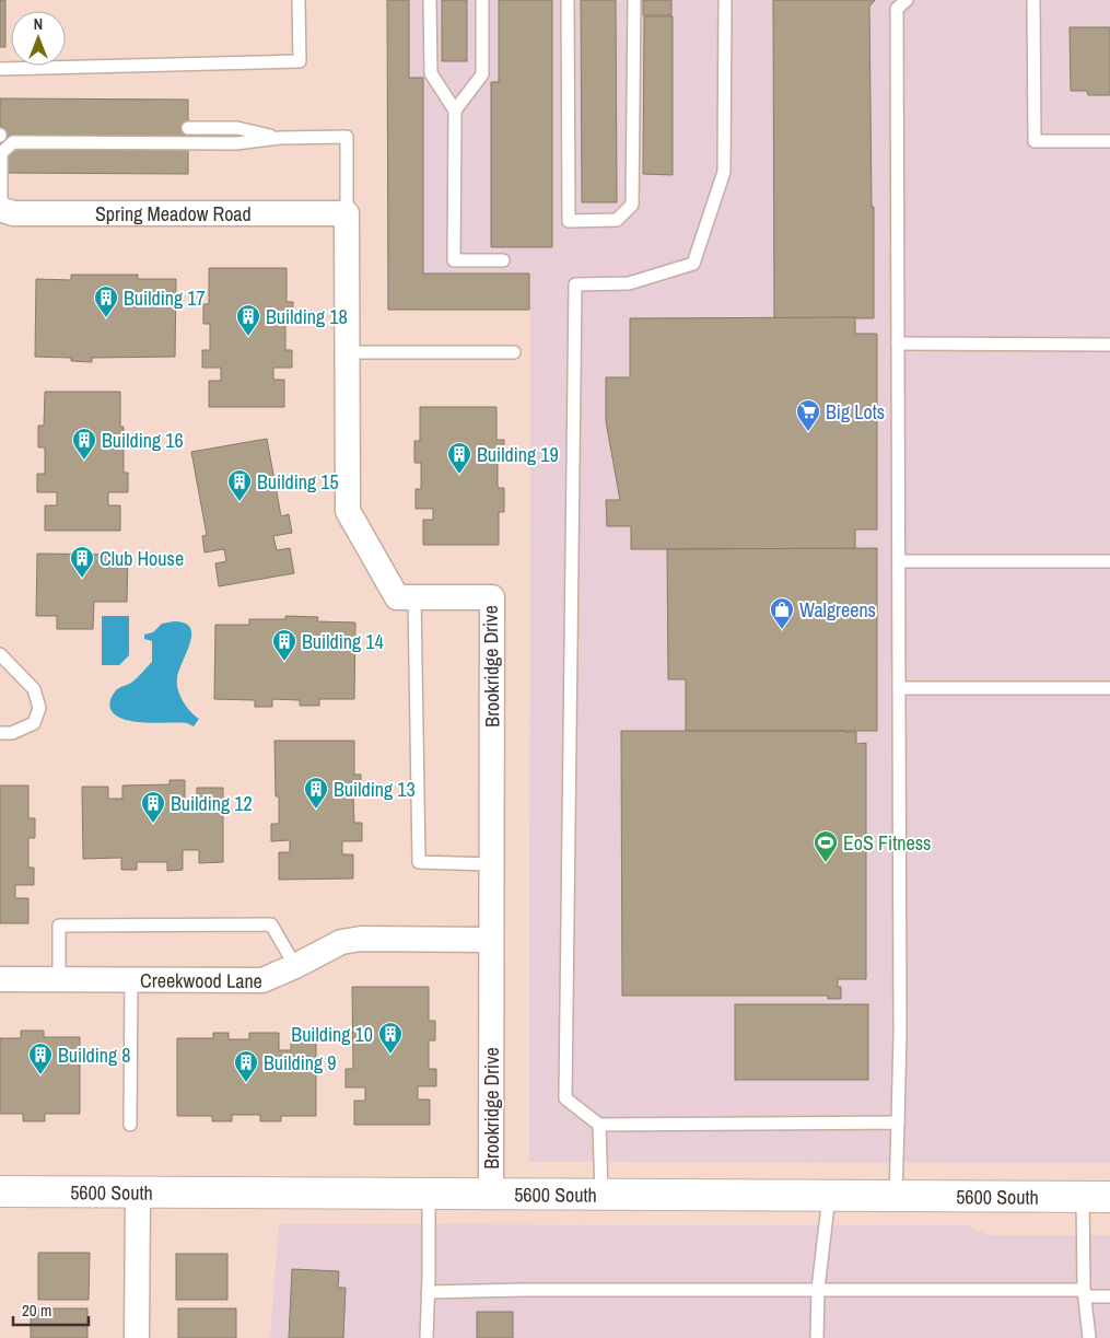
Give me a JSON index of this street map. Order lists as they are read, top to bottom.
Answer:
{
  "streets": {
    "main road": ["5600 South"],
    "street": ["Spring Meadow Road", "Brookridge Drive", "Creekwood Lane"]
  },
  "crossings": [
    ["Spring Meadow Road", "Brookridge Drive"],
    ["Brookridge Drive", "Creekwood Lane"],
    ["Brookridge Drive", "5600 South"]
  ],
  "places": {
    "building": [
      "Building 17",
      "Building 18",
      "Building 16",
      "Building 19",
      "Building 15",
      "Club House",
      "Building 14",
      "Building 13",
      "Building 12",
      "Building 10",
      "Building 8",
      "Building 9"
    ],
    "supermarket": ["Big Lots"],
    "shop": ["Walgreens"],
    "sports": ["EoS Fitness"]
  },
  "scale_bar": "20 m",
  "north": "top"
}
